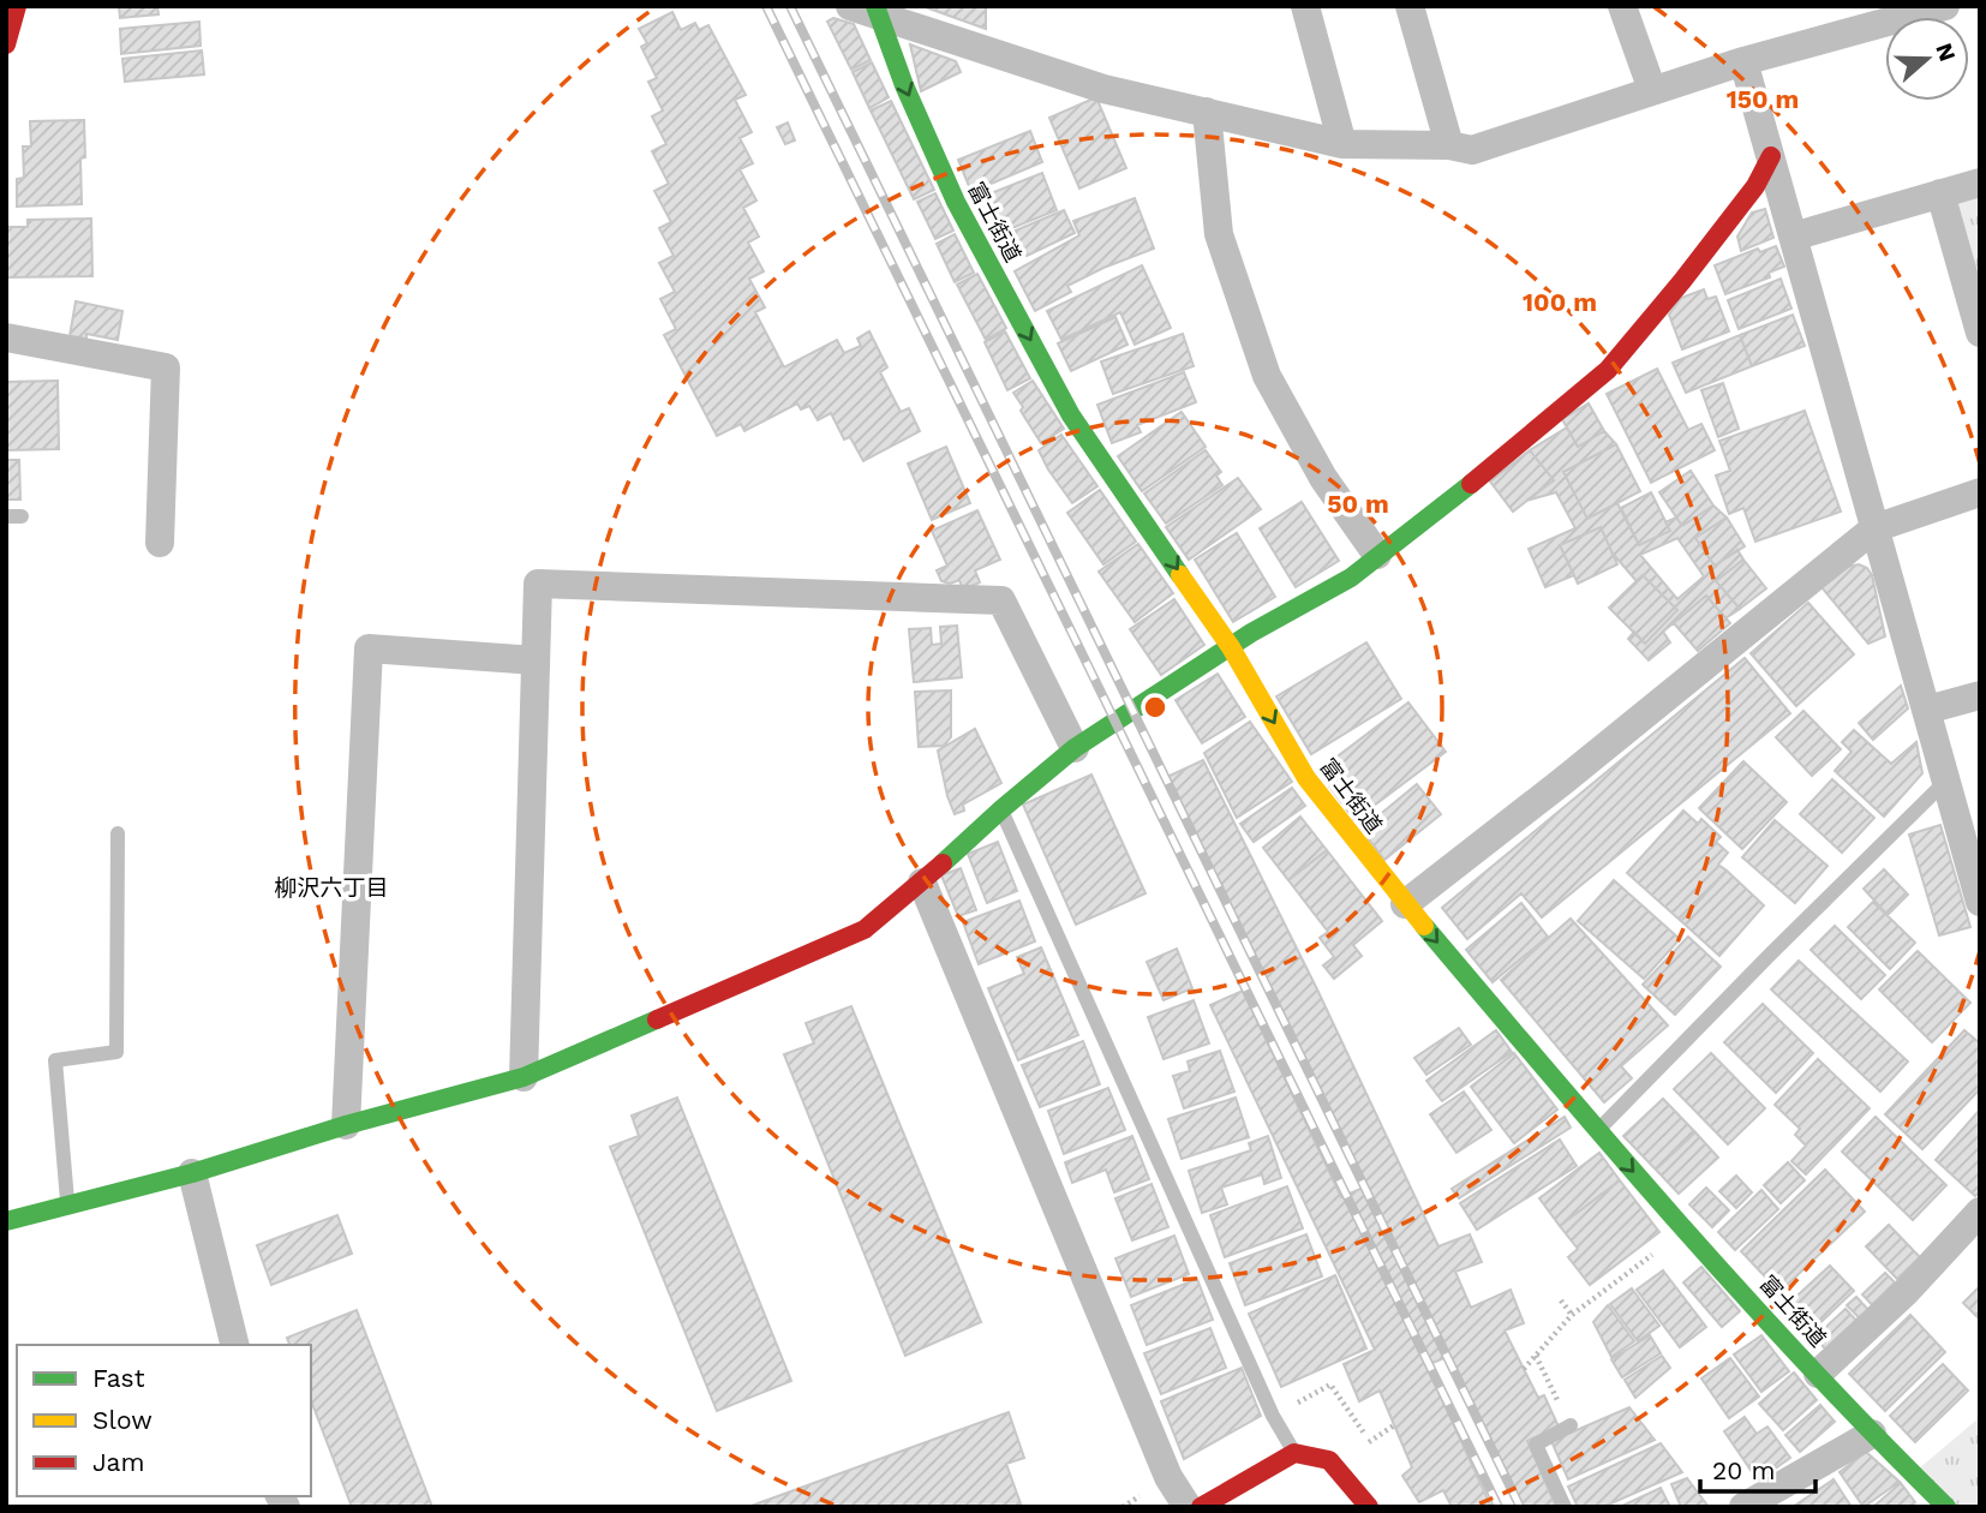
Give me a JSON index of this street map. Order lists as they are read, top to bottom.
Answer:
{
  "streets": {
    "street": ["富士街道"]
  },
  "one_way": ["富士街道"],
  "districts": ["柳沢六丁目"],
  "legend": ["Fast", "Slow", "Jam"],
  "scale_bar": "20 m",
  "north": "right",
  "rings": ["150 m", "100 m", "50 m"]
}
